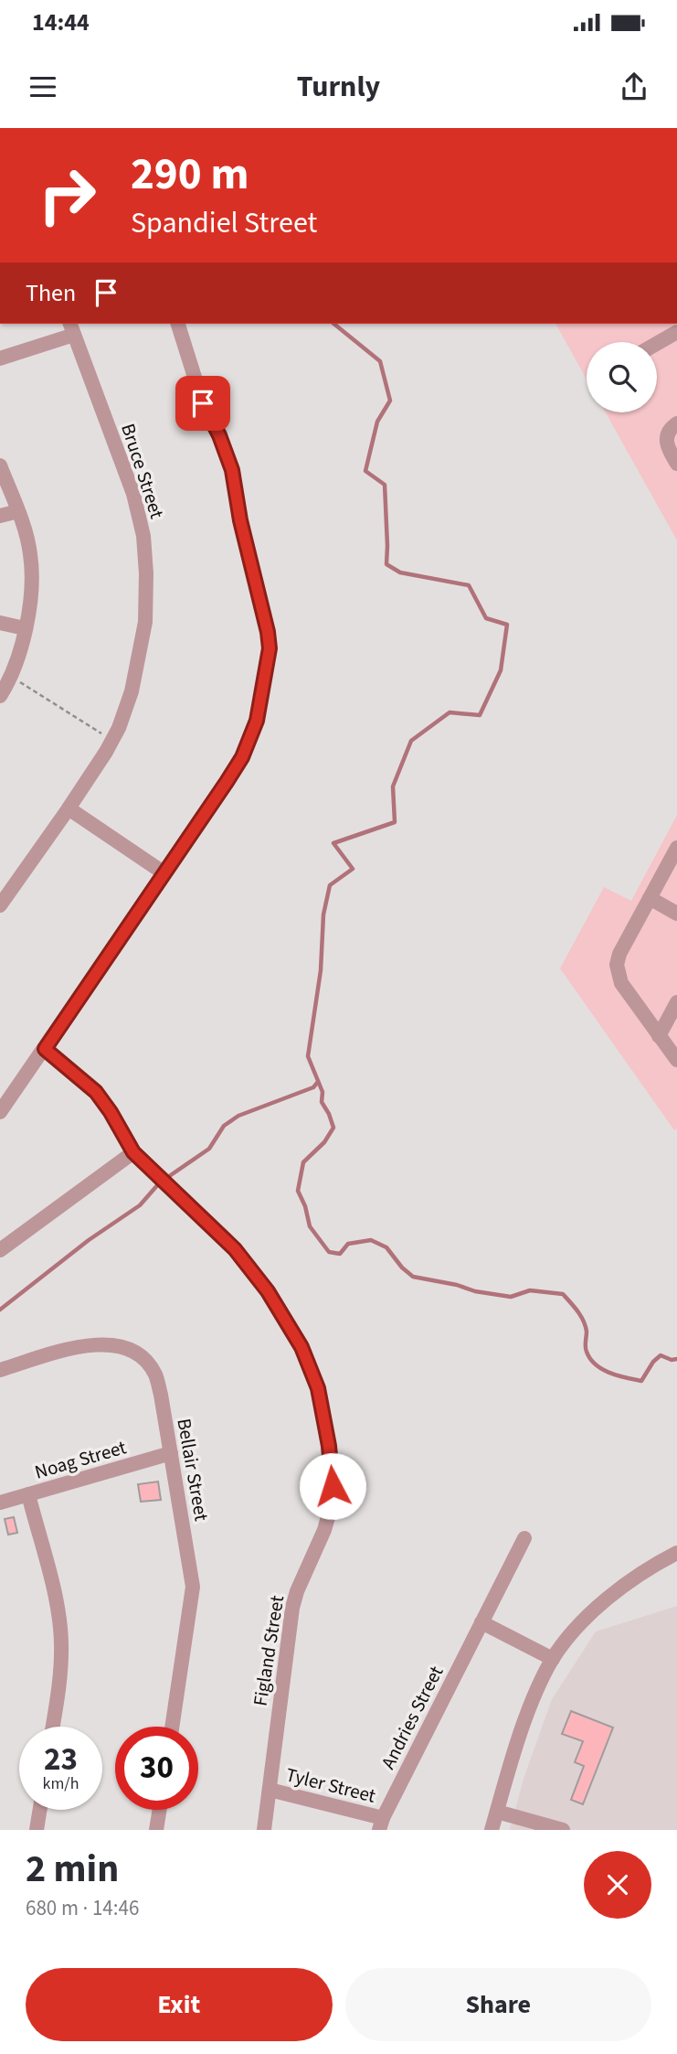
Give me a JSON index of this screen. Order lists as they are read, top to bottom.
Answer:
{
  "streets": {
    "street": [
      "Bruce Street",
      "Noag Street",
      "Bellair Street",
      "Figland Street",
      "Andries Street",
      "Tyler Street"
    ]
  },
  "crossings": [
    ["Noag Street", "Bellair Street"],
    ["Figland Street", "Tyler Street"],
    ["Andries Street", "Tyler Street"]
  ],
  "page": {
    "status": "14:44",
    "header": "Turnly",
    "turn": ["290 m", "Spandiel Street"],
    "then": "Then",
    "speed": "23 km/h",
    "limit": "30",
    "heading": ["2 min", "680 m · 14:46"],
    "buttons": ["Exit", "Share"]
  }
}
